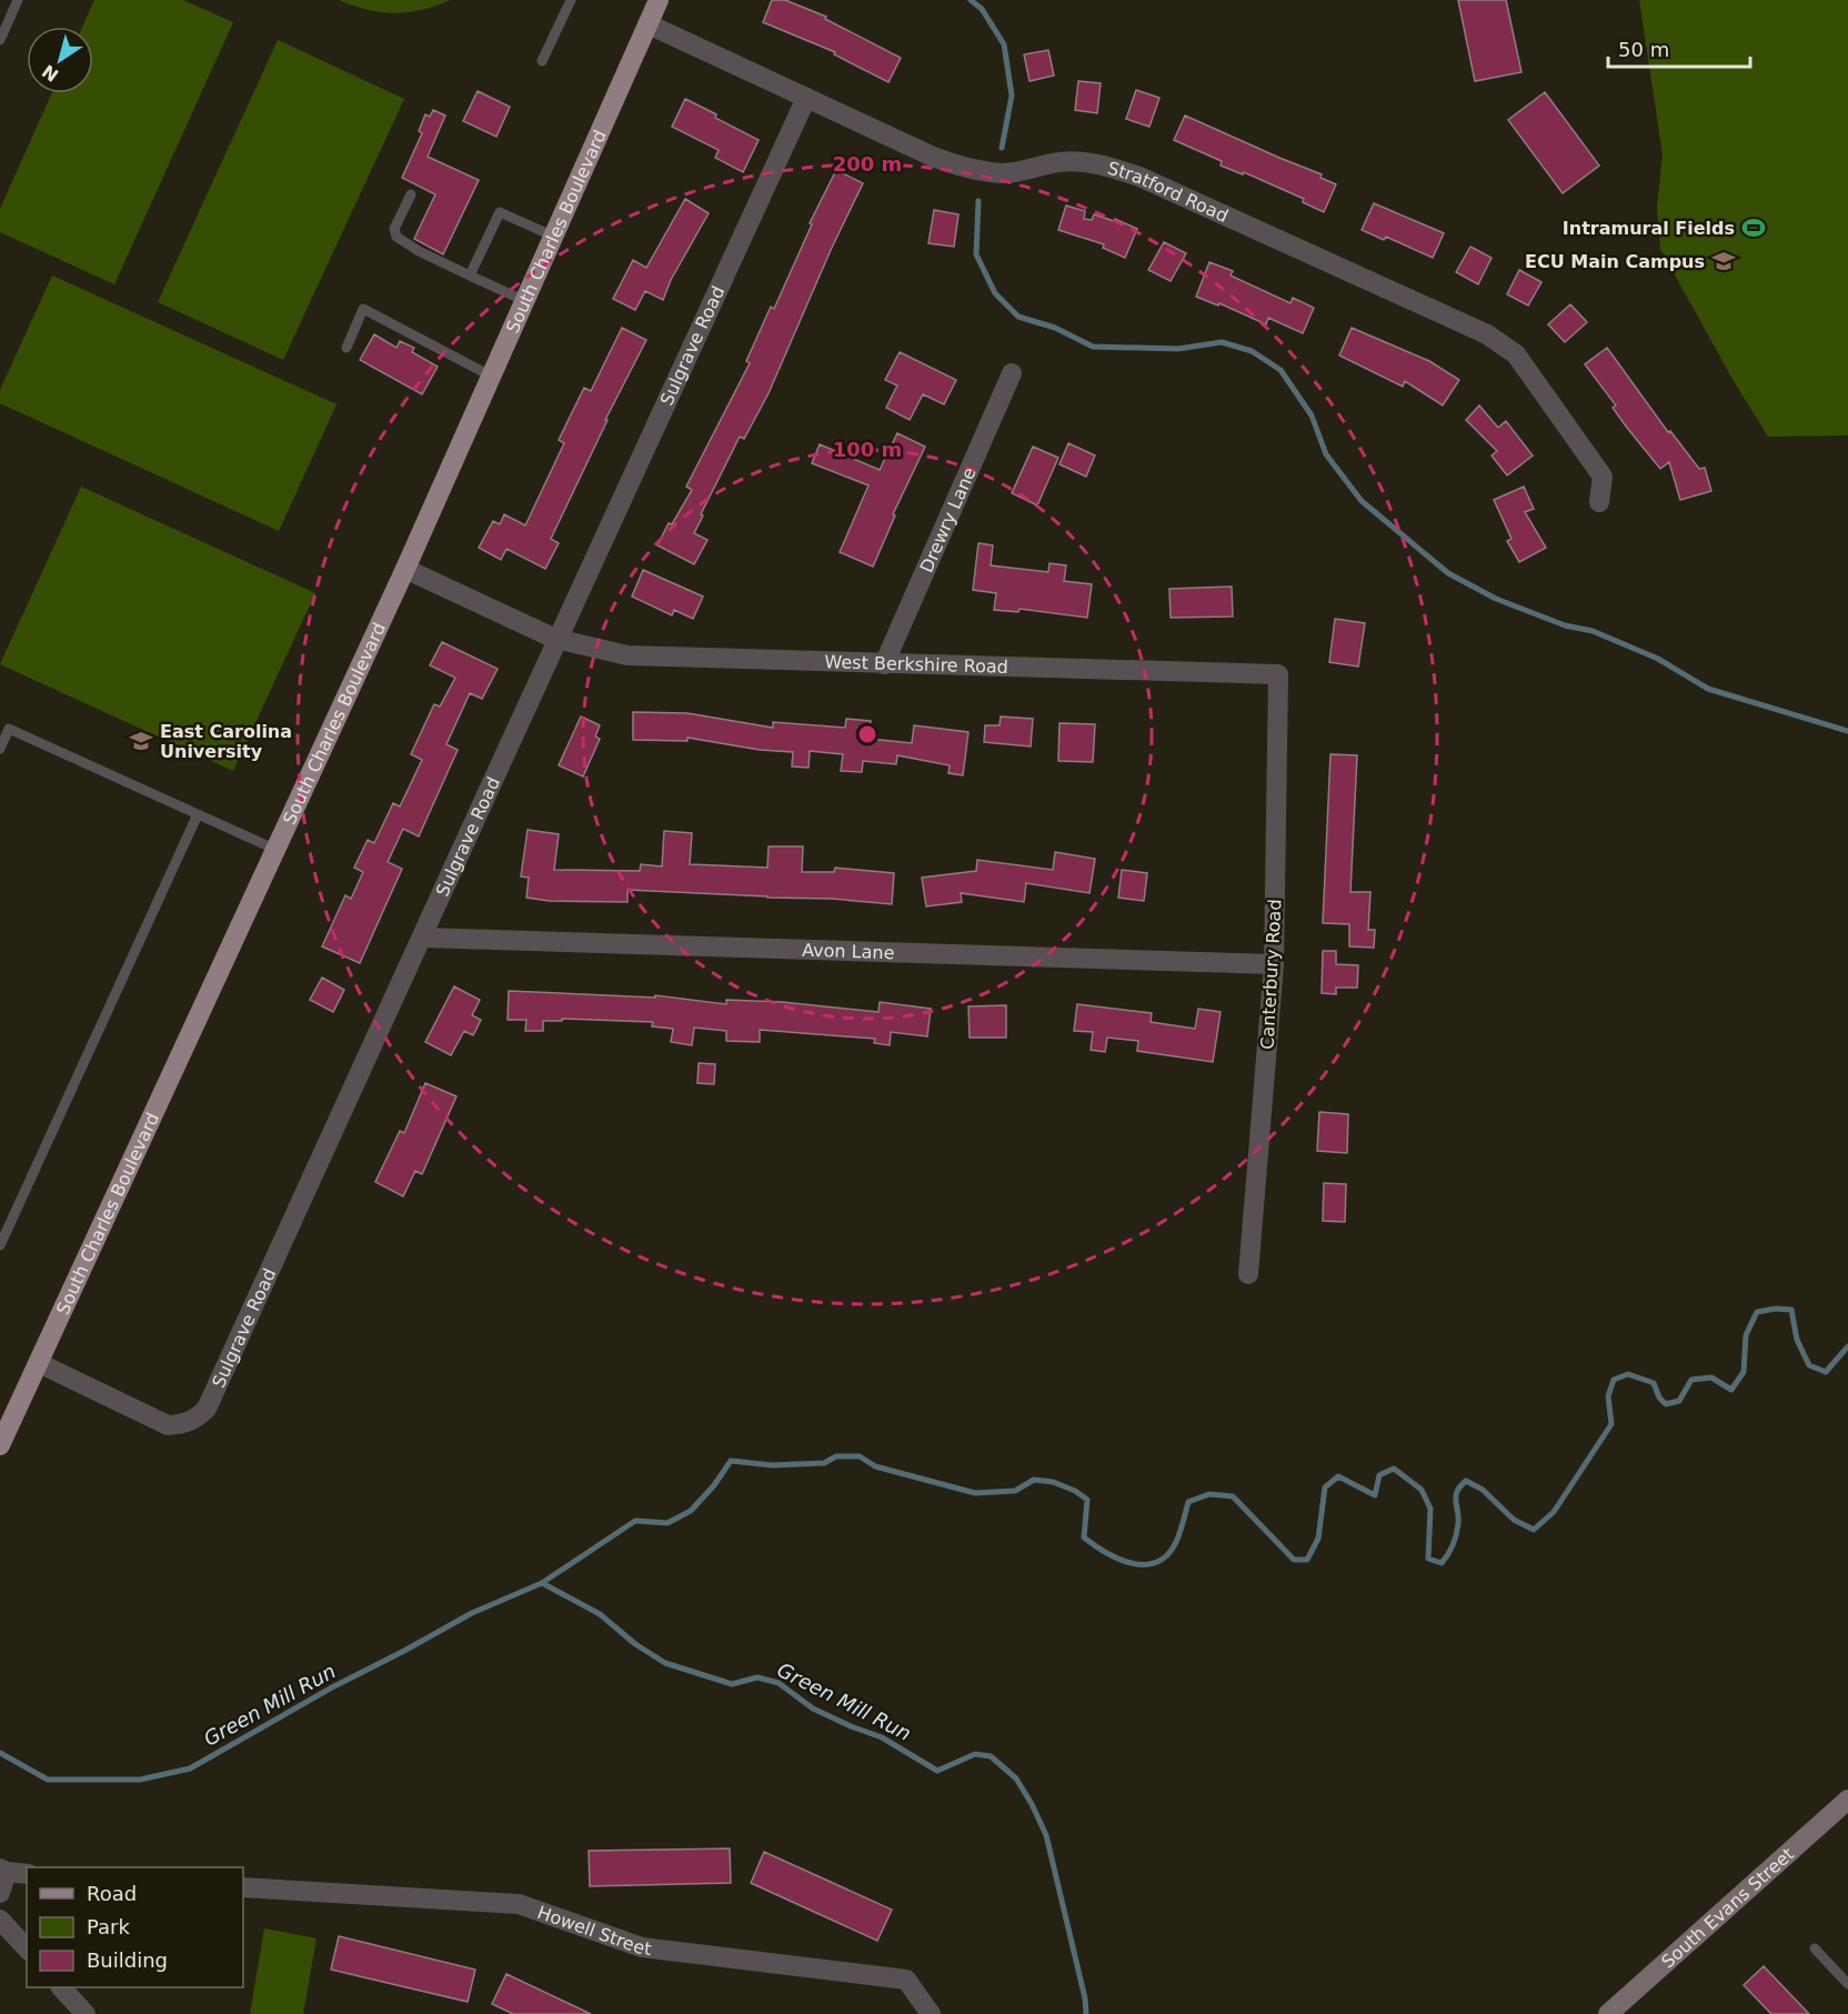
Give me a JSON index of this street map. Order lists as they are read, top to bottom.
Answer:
{
  "streets": {
    "main road": ["South Charles Boulevard", "South Evans Street"],
    "street": [
      "Stratford Road",
      "Sulgrave Road",
      "Drewry Lane",
      "West Berkshire Road",
      "Avon Lane",
      "Canterbury Road",
      "Howell Street"
    ]
  },
  "crossings": [
    ["Stratford Road", "South Charles Boulevard"],
    ["Stratford Road", "Sulgrave Road"],
    ["South Charles Boulevard", "Sulgrave Road"],
    ["South Charles Boulevard", "West Berkshire Road"],
    ["Sulgrave Road", "West Berkshire Road"],
    ["Sulgrave Road", "Avon Lane"],
    ["Drewry Lane", "West Berkshire Road"],
    ["West Berkshire Road", "Canterbury Road"],
    ["Avon Lane", "Canterbury Road"]
  ],
  "water": ["Green Mill Run"],
  "places": {
    "sports": ["Intramural Fields"],
    "school or university": ["ECU Main Campus", "East Carolina University"]
  },
  "legend": ["Road", "Park", "Building"],
  "scale_bar": "50 m",
  "north": "bottom left",
  "rings": ["200 m", "100 m"]
}
